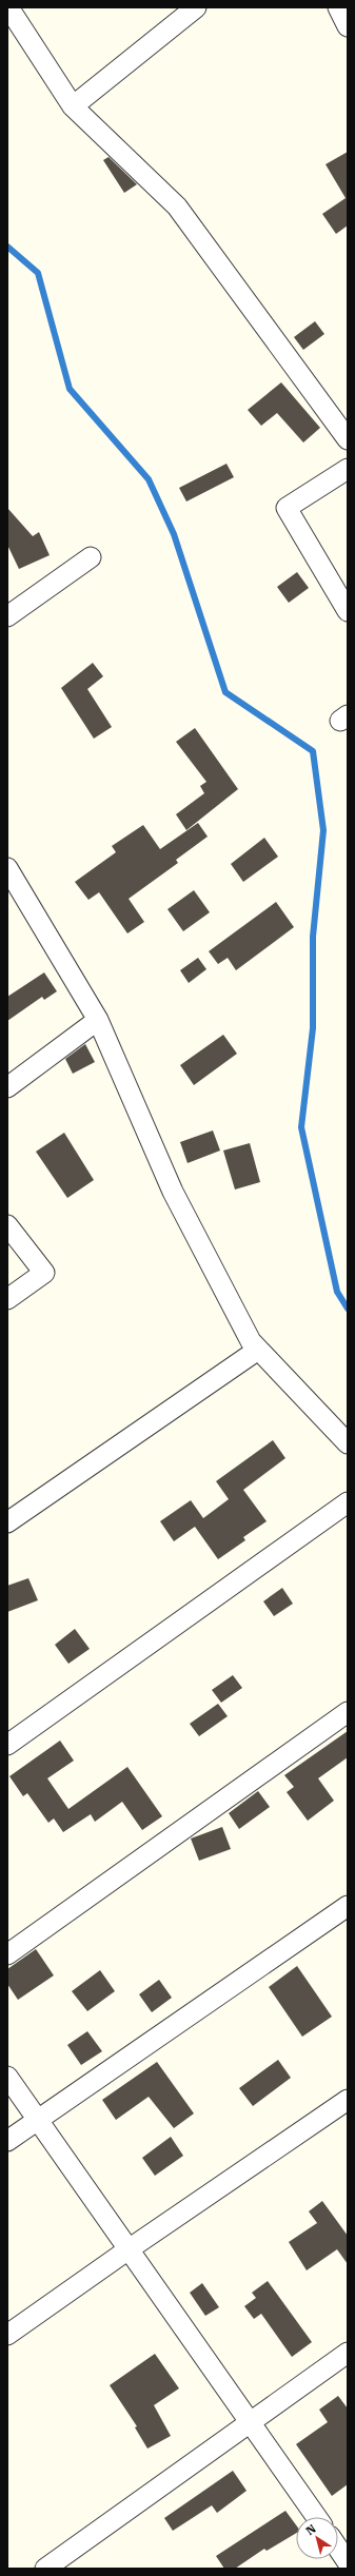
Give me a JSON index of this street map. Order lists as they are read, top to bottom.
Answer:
{
  "north": "top left"
}
